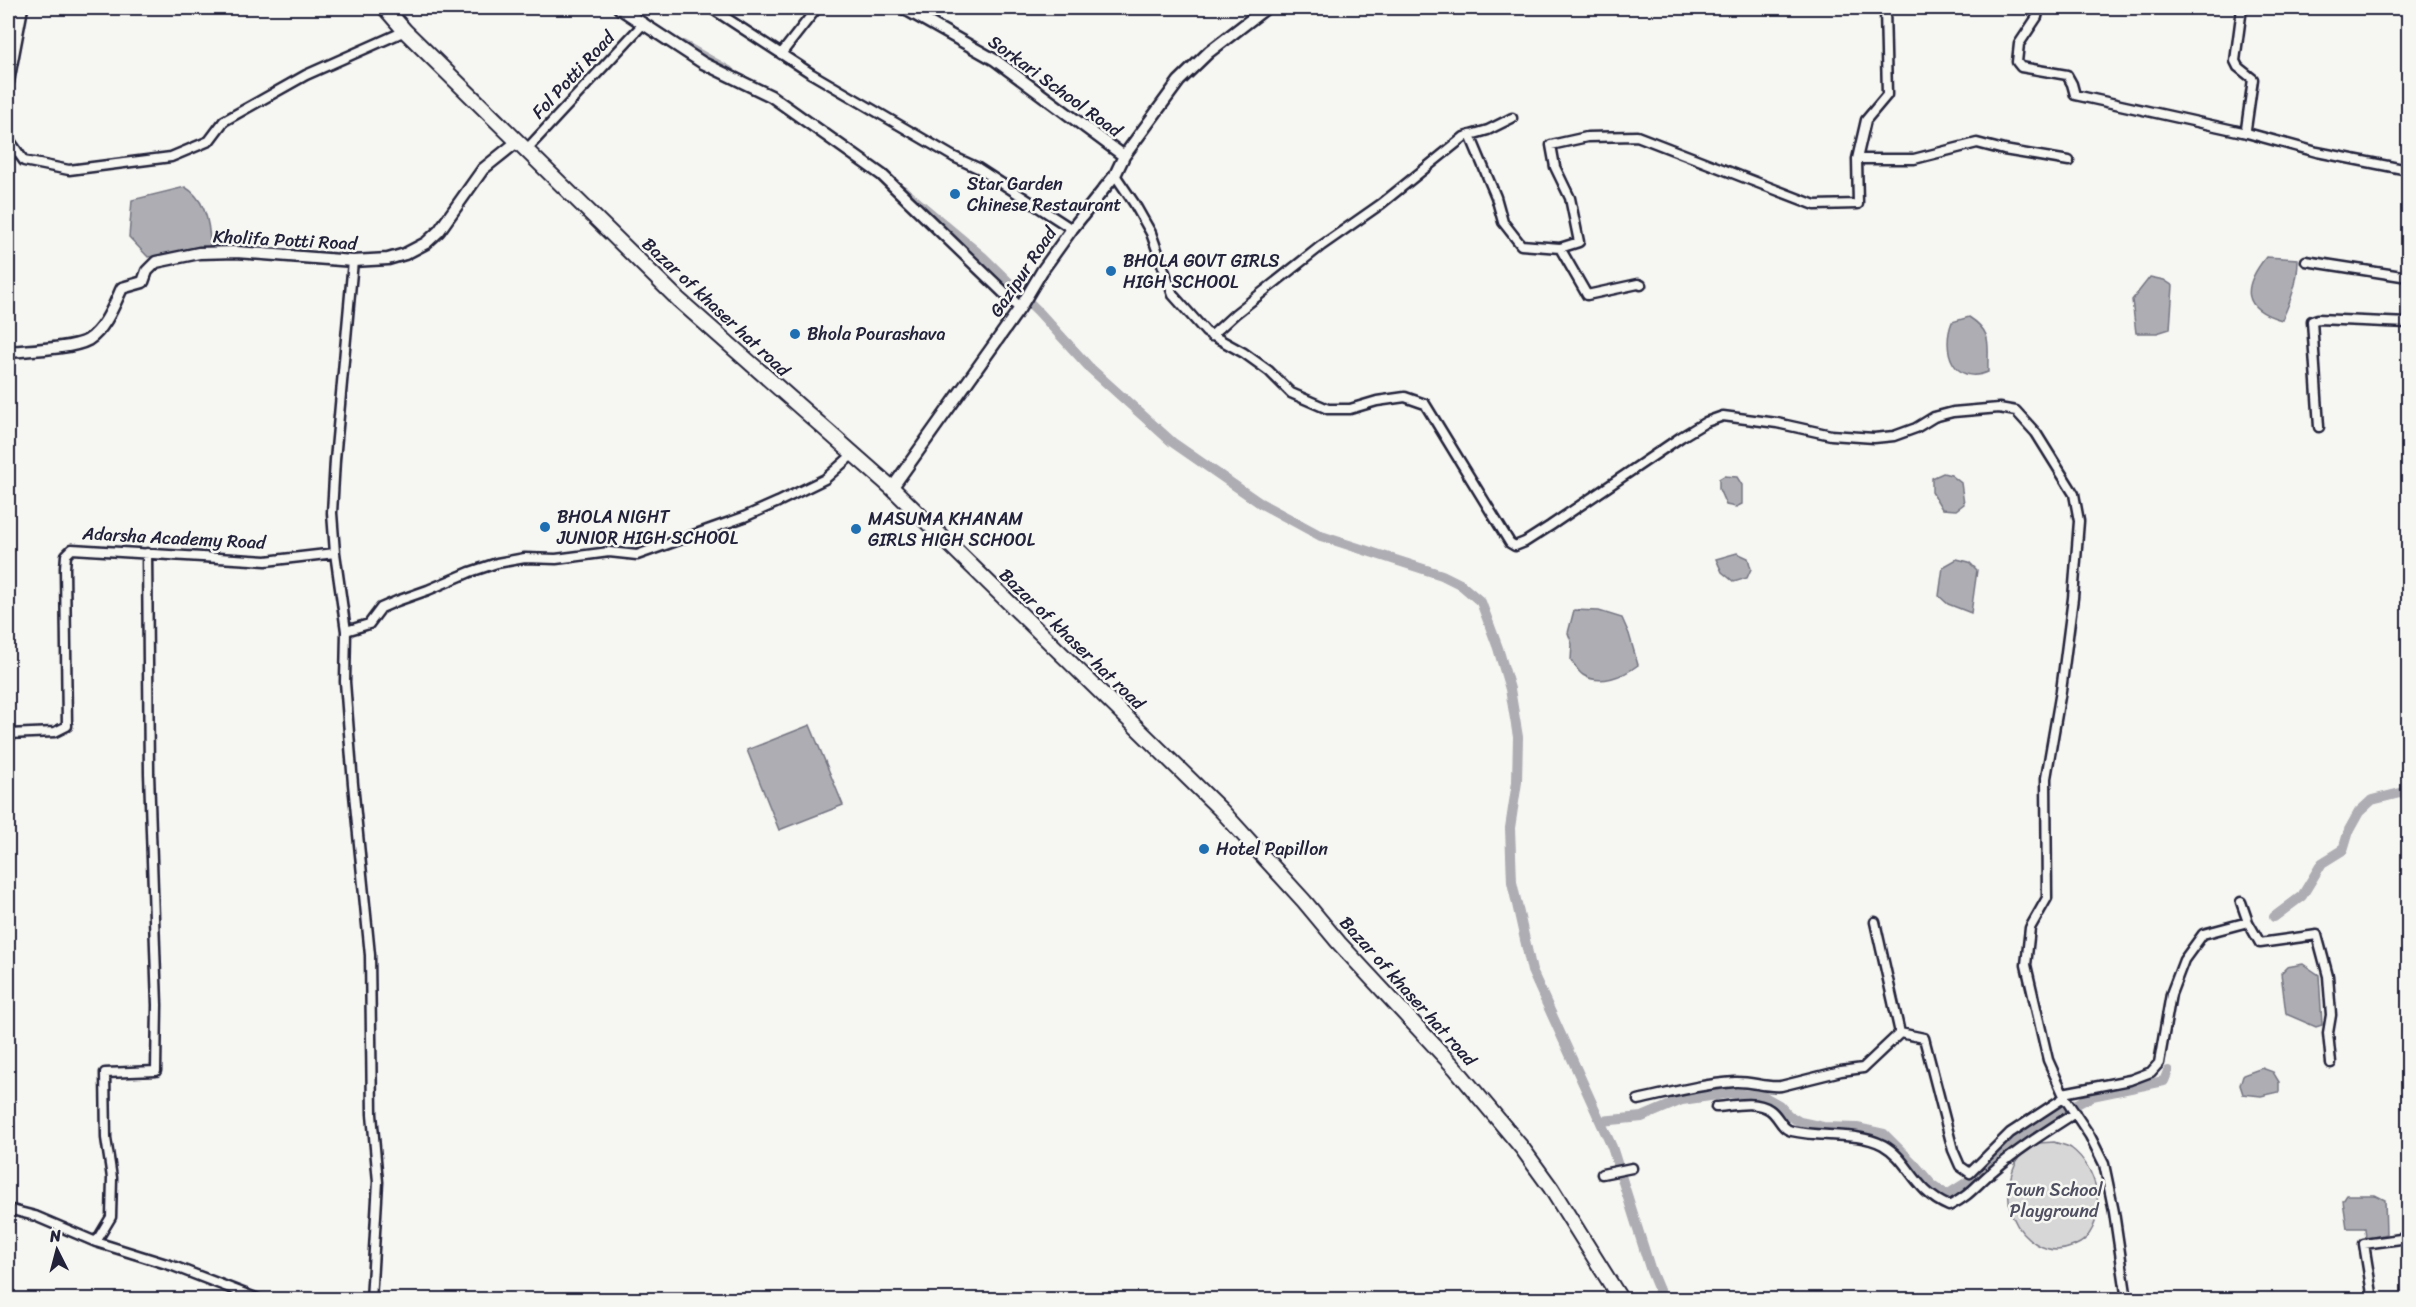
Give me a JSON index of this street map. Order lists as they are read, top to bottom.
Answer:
{
  "streets": {
    "main road": ["Bazar of khaser hat road"],
    "street": [
      "Fol Potti Road",
      "Sorkari School Road",
      "Kholifa Potti Road",
      "Gazipur Road",
      "Adarsha Academy Road"
    ]
  },
  "crossings": [
    ["Fol Potti Road", "Kholifa Potti Road"],
    ["Fol Potti Road", "Bazar of khaser hat road"],
    ["Sorkari School Road", "Gazipur Road"],
    ["Kholifa Potti Road", "Bazar of khaser hat road"],
    ["Gazipur Road", "Bazar of khaser hat road"]
  ],
  "parks": ["Town School Playground"],
  "places": [
    "Star Garden Chinese Restaurant",
    "BHOLA GOVT GIRLS HIGH SCHOOL",
    "Bhola Pourashava",
    "BHOLA NIGHT JUNIOR HIGH SCHOOL",
    "MASUMA KHANAM GIRLS HIGH SCHOOL",
    "Hotel Papillon"
  ],
  "north": "top"
}
